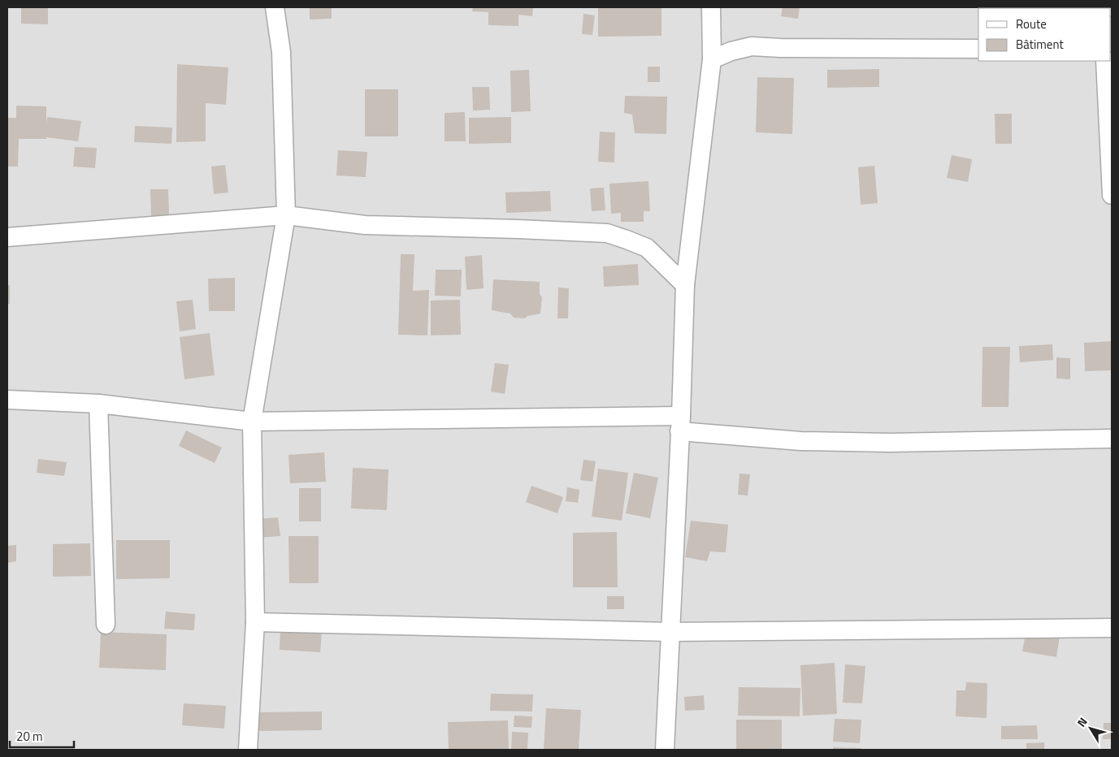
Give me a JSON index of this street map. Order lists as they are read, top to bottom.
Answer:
{
  "legend": ["Route", "Bâtiment"],
  "scale_bar": "20 m",
  "north": "top left"
}
